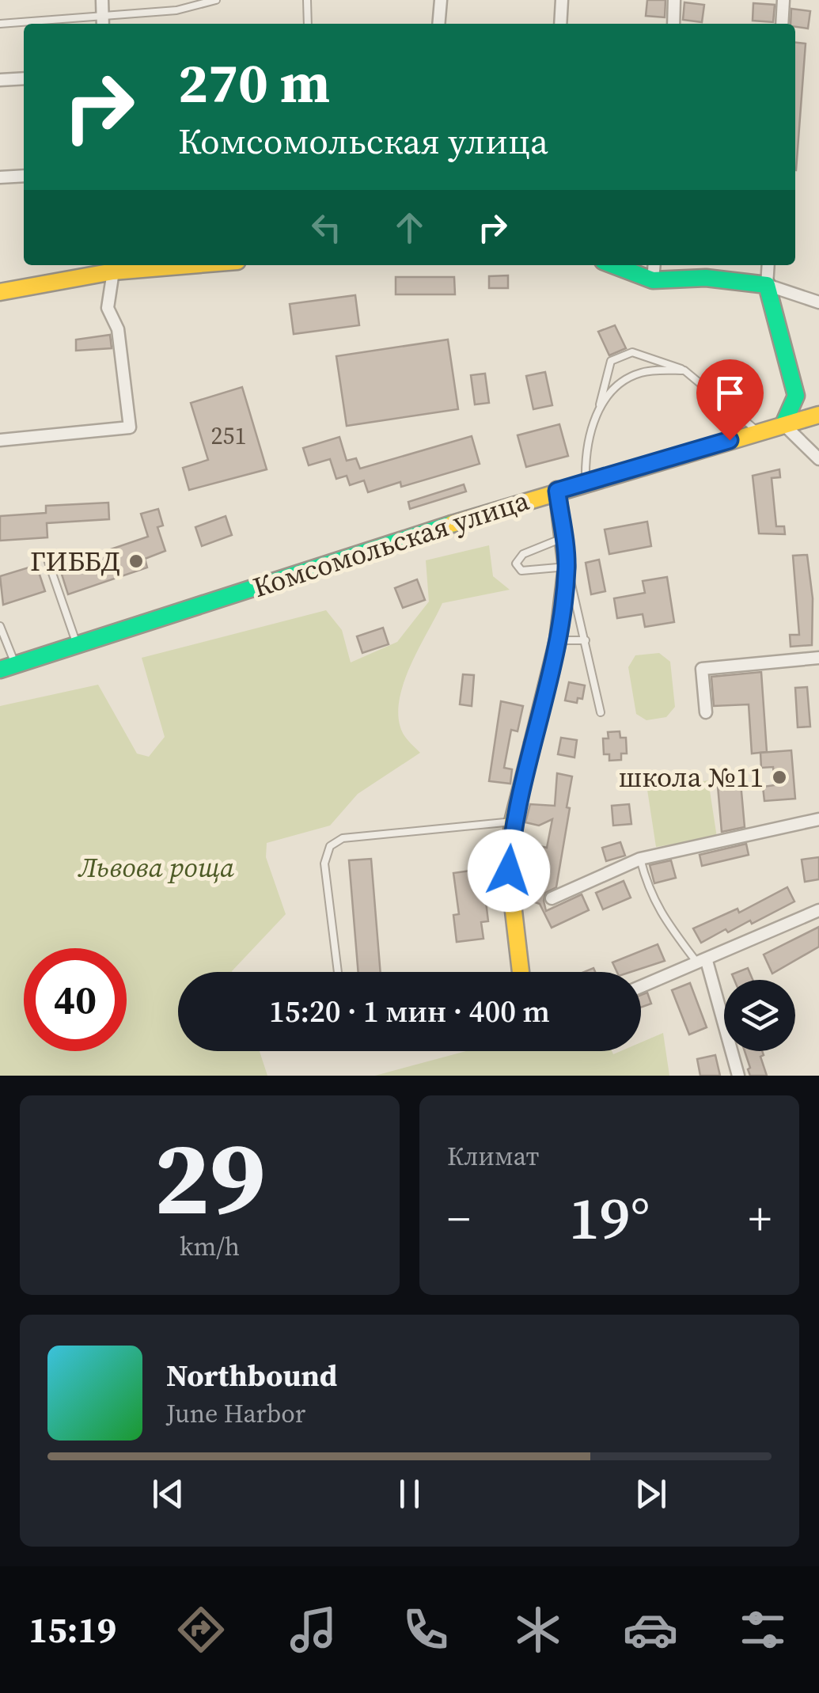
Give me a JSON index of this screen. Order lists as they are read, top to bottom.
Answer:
{
  "streets": {
    "street": ["Комсомольская улица"]
  },
  "parks": ["Львова роща"],
  "places": ["ГИББД", "школа №11"],
  "house_numbers": ["251"],
  "page": {
    "turn": ["270 m", "Комсомольская улица"],
    "limit": "40",
    "trip": "15:20 · 1 мин · 400 m",
    "tile": [
      ["29", "km/h"],
      "Климат"
    ],
    "heat": ["−", "19°", "+"],
    "song": ["Northbound", "June Harbor"],
    "tabs": "15:19"
  }
}
